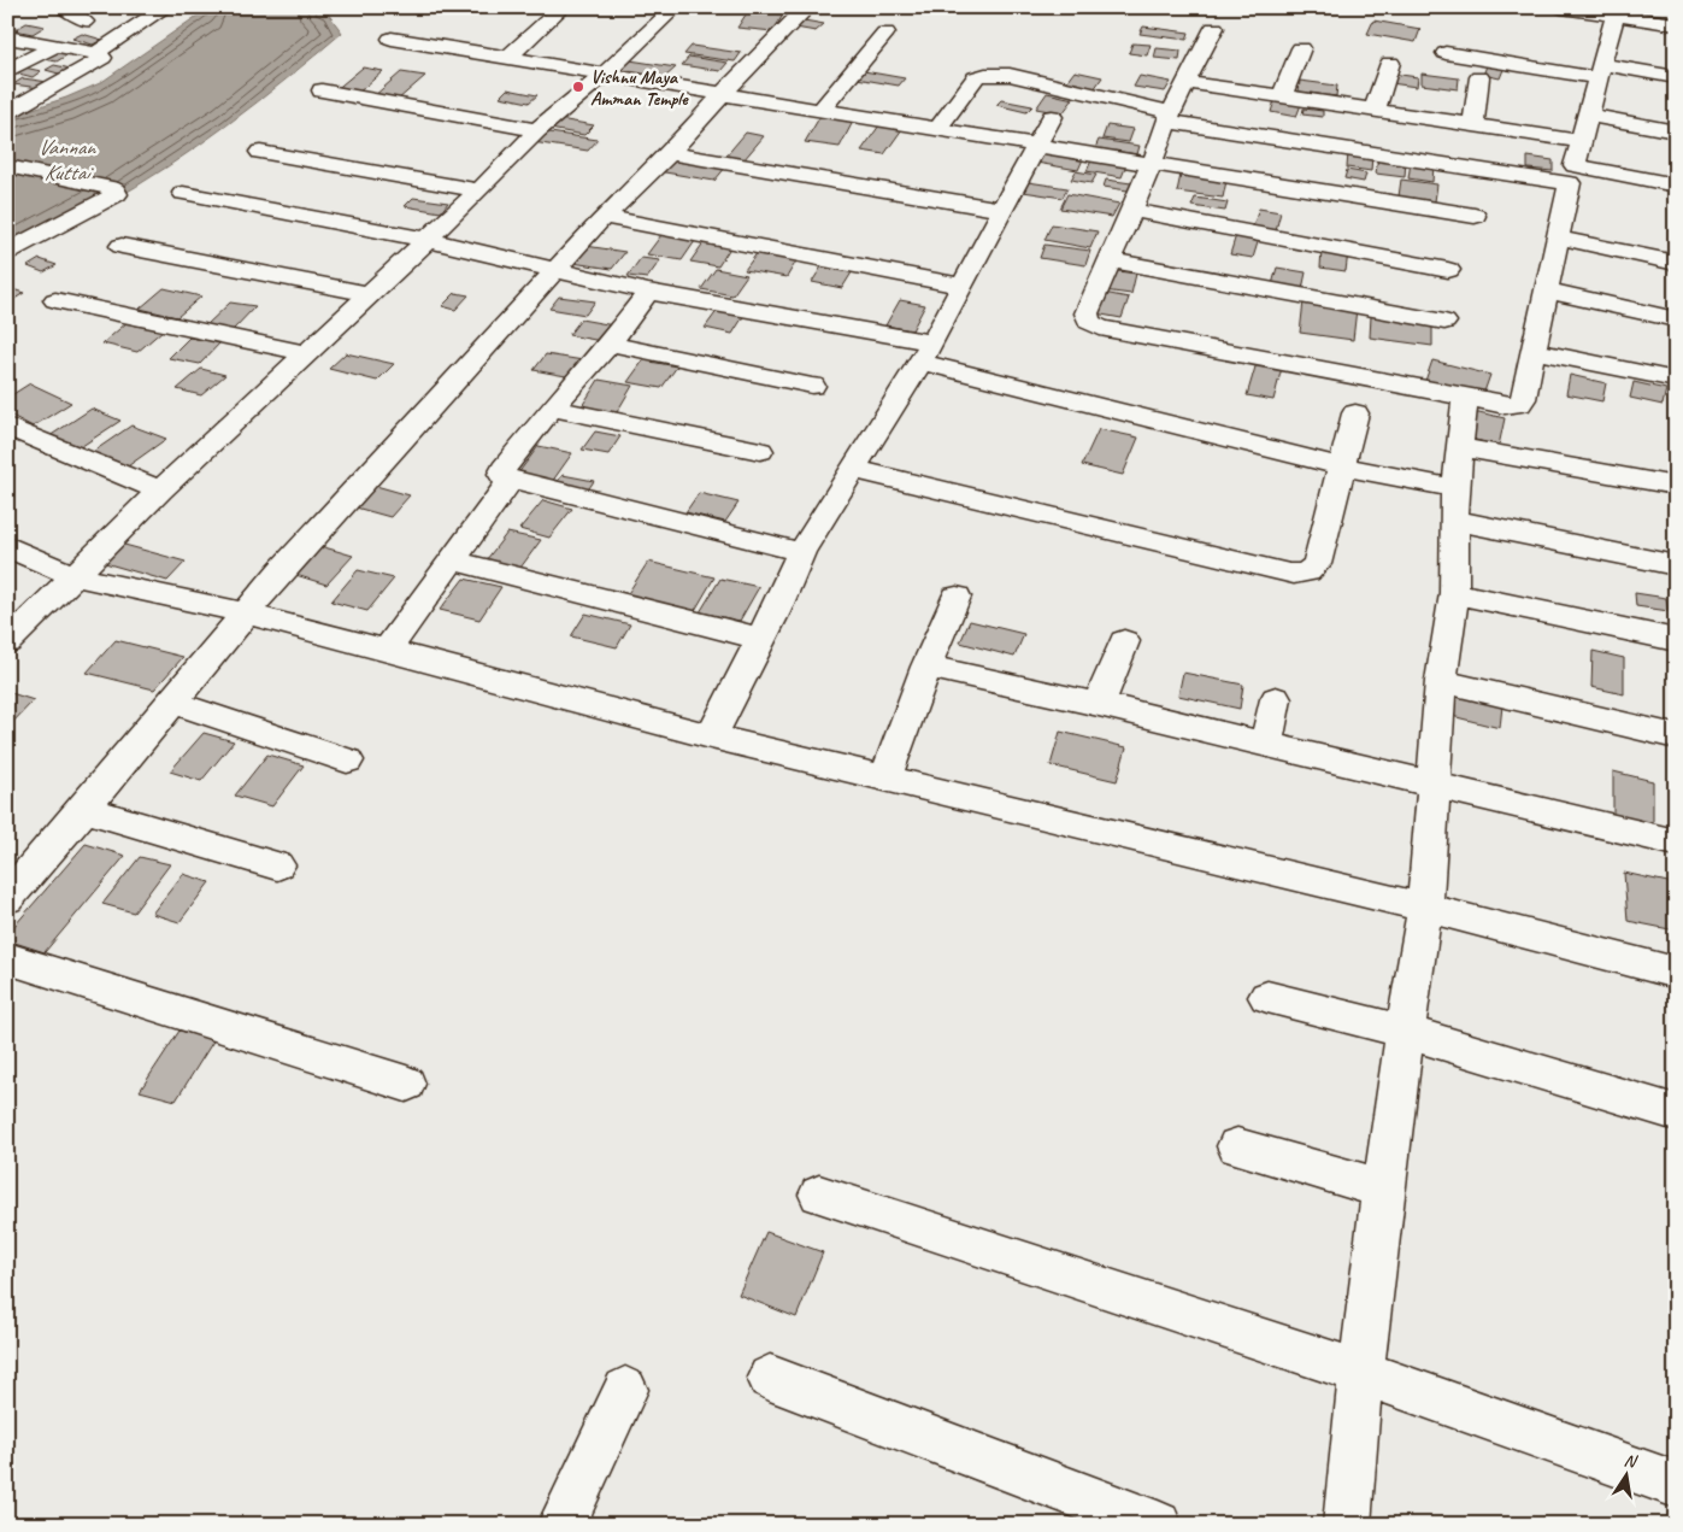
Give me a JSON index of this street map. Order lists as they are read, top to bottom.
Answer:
{
  "water": ["Vannan Kuttai"],
  "places": ["Vishnu Maya Amman Temple"],
  "north": "top"
}
